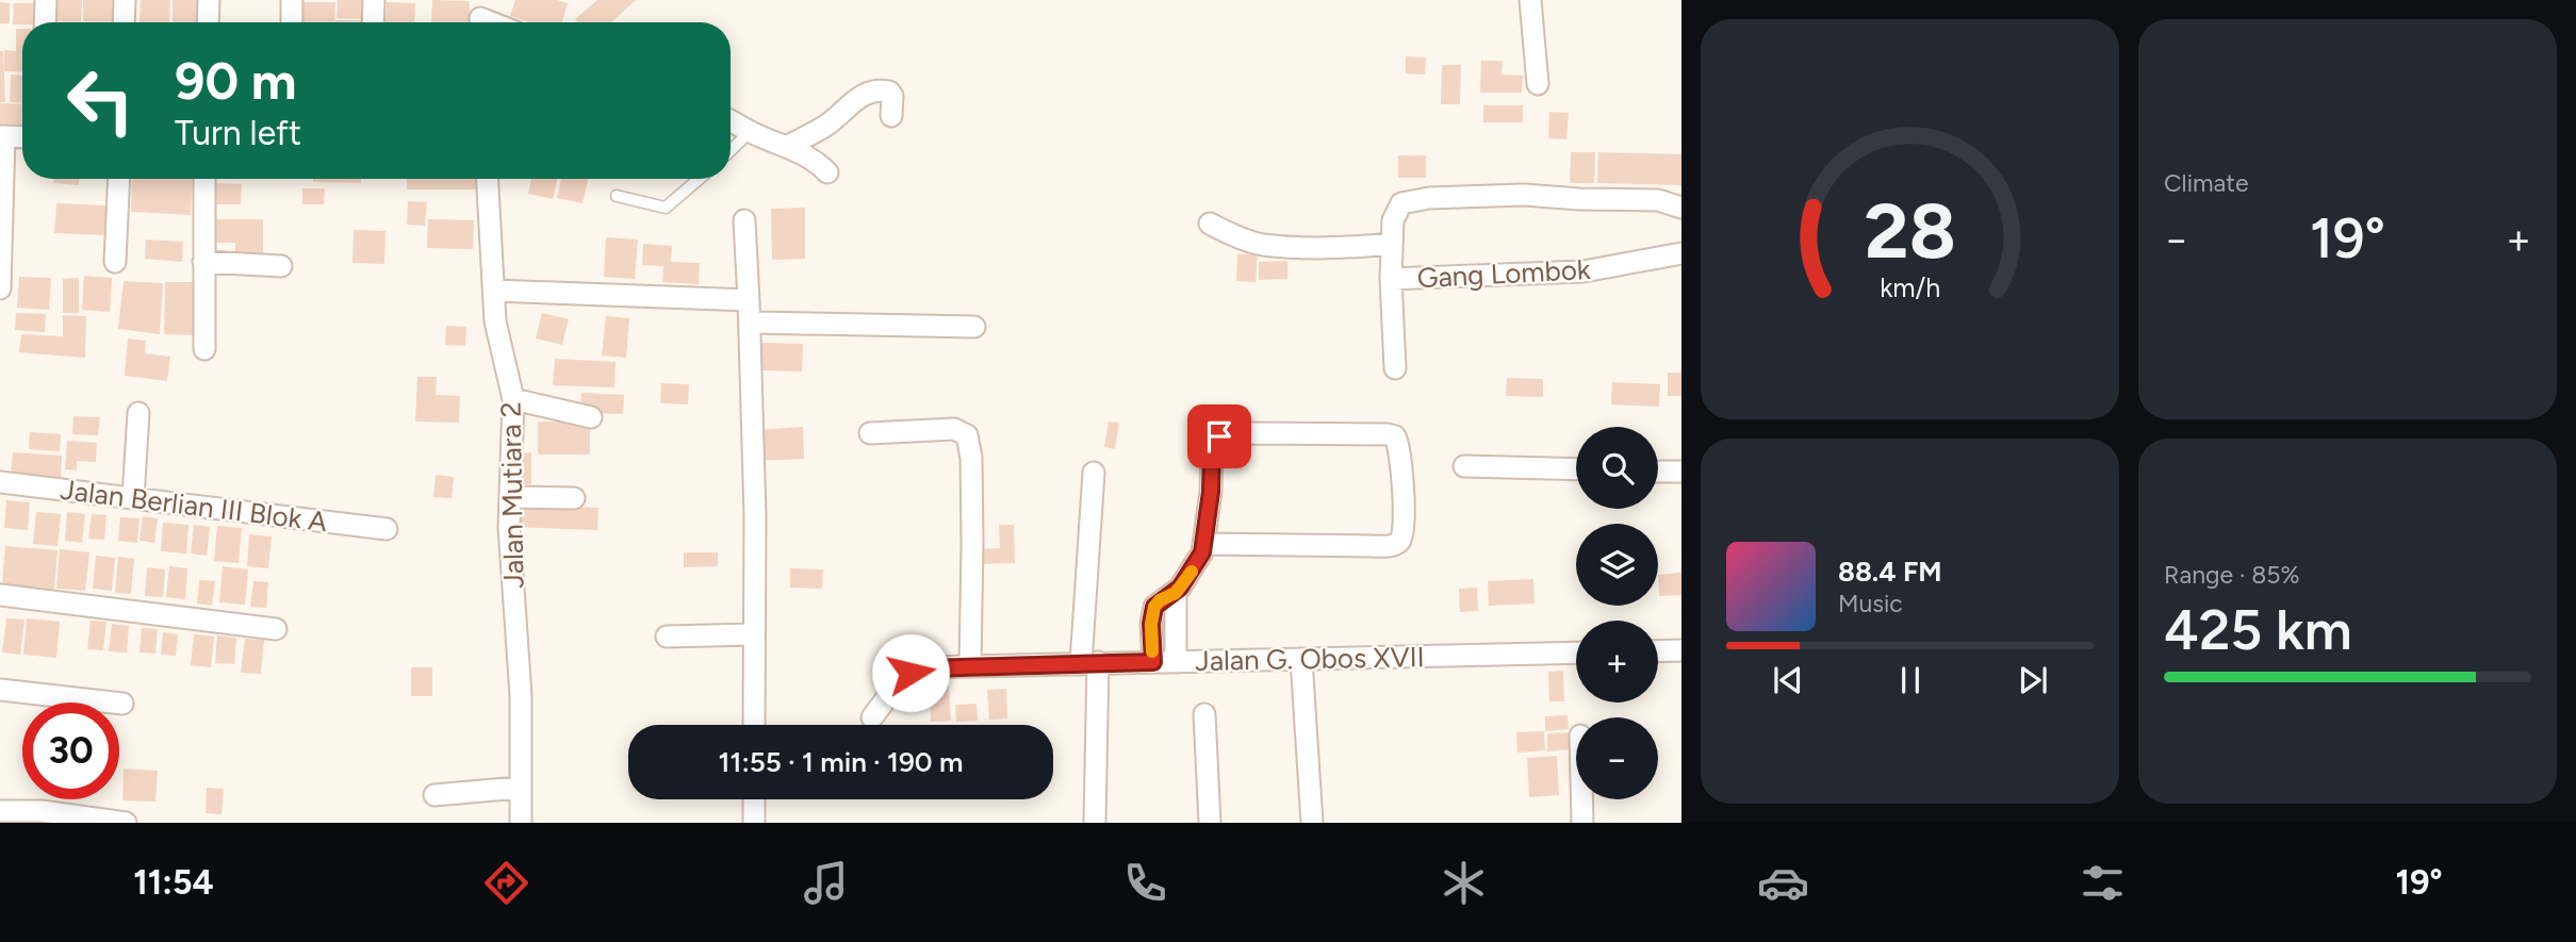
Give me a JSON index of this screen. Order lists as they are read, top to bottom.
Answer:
{
  "streets": {
    "street": [
      "Gang Lombok",
      "Jalan Mutiara 2",
      "Jalan Berlian III Blok A",
      "Jalan G. Obos XVII"
    ]
  },
  "page": {
    "tile": [
      "Climate",
      ["Range · 85%", "425 km"]
    ],
    "turn": ["90 m", "Turn left"],
    "heat": ["−", "19°", "+"],
    "map_buttons": ["+", "−"],
    "song": ["88.4 FM", "Music"],
    "limit": "30",
    "trip": "11:55 · 1 min · 190 m",
    "tabs": ["11:54", "19°"],
    "gauge": ["28", "km/h"]
  }
}
